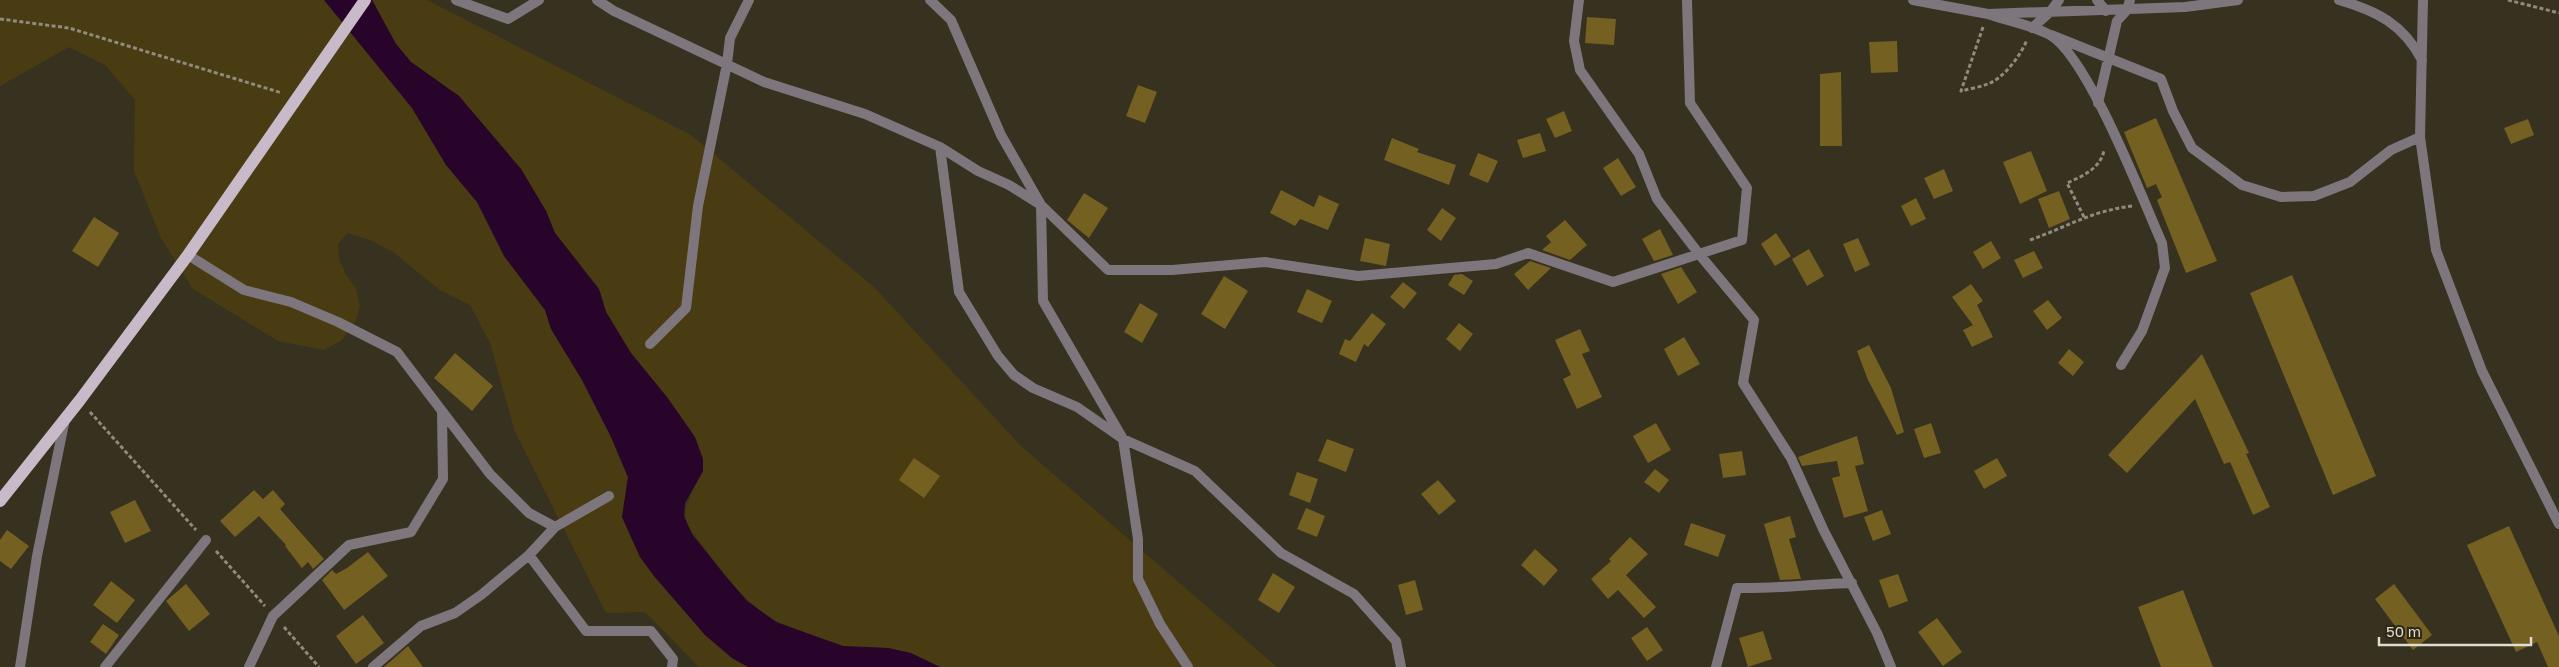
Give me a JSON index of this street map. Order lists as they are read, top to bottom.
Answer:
{
  "scale_bar": "50 m"
}
